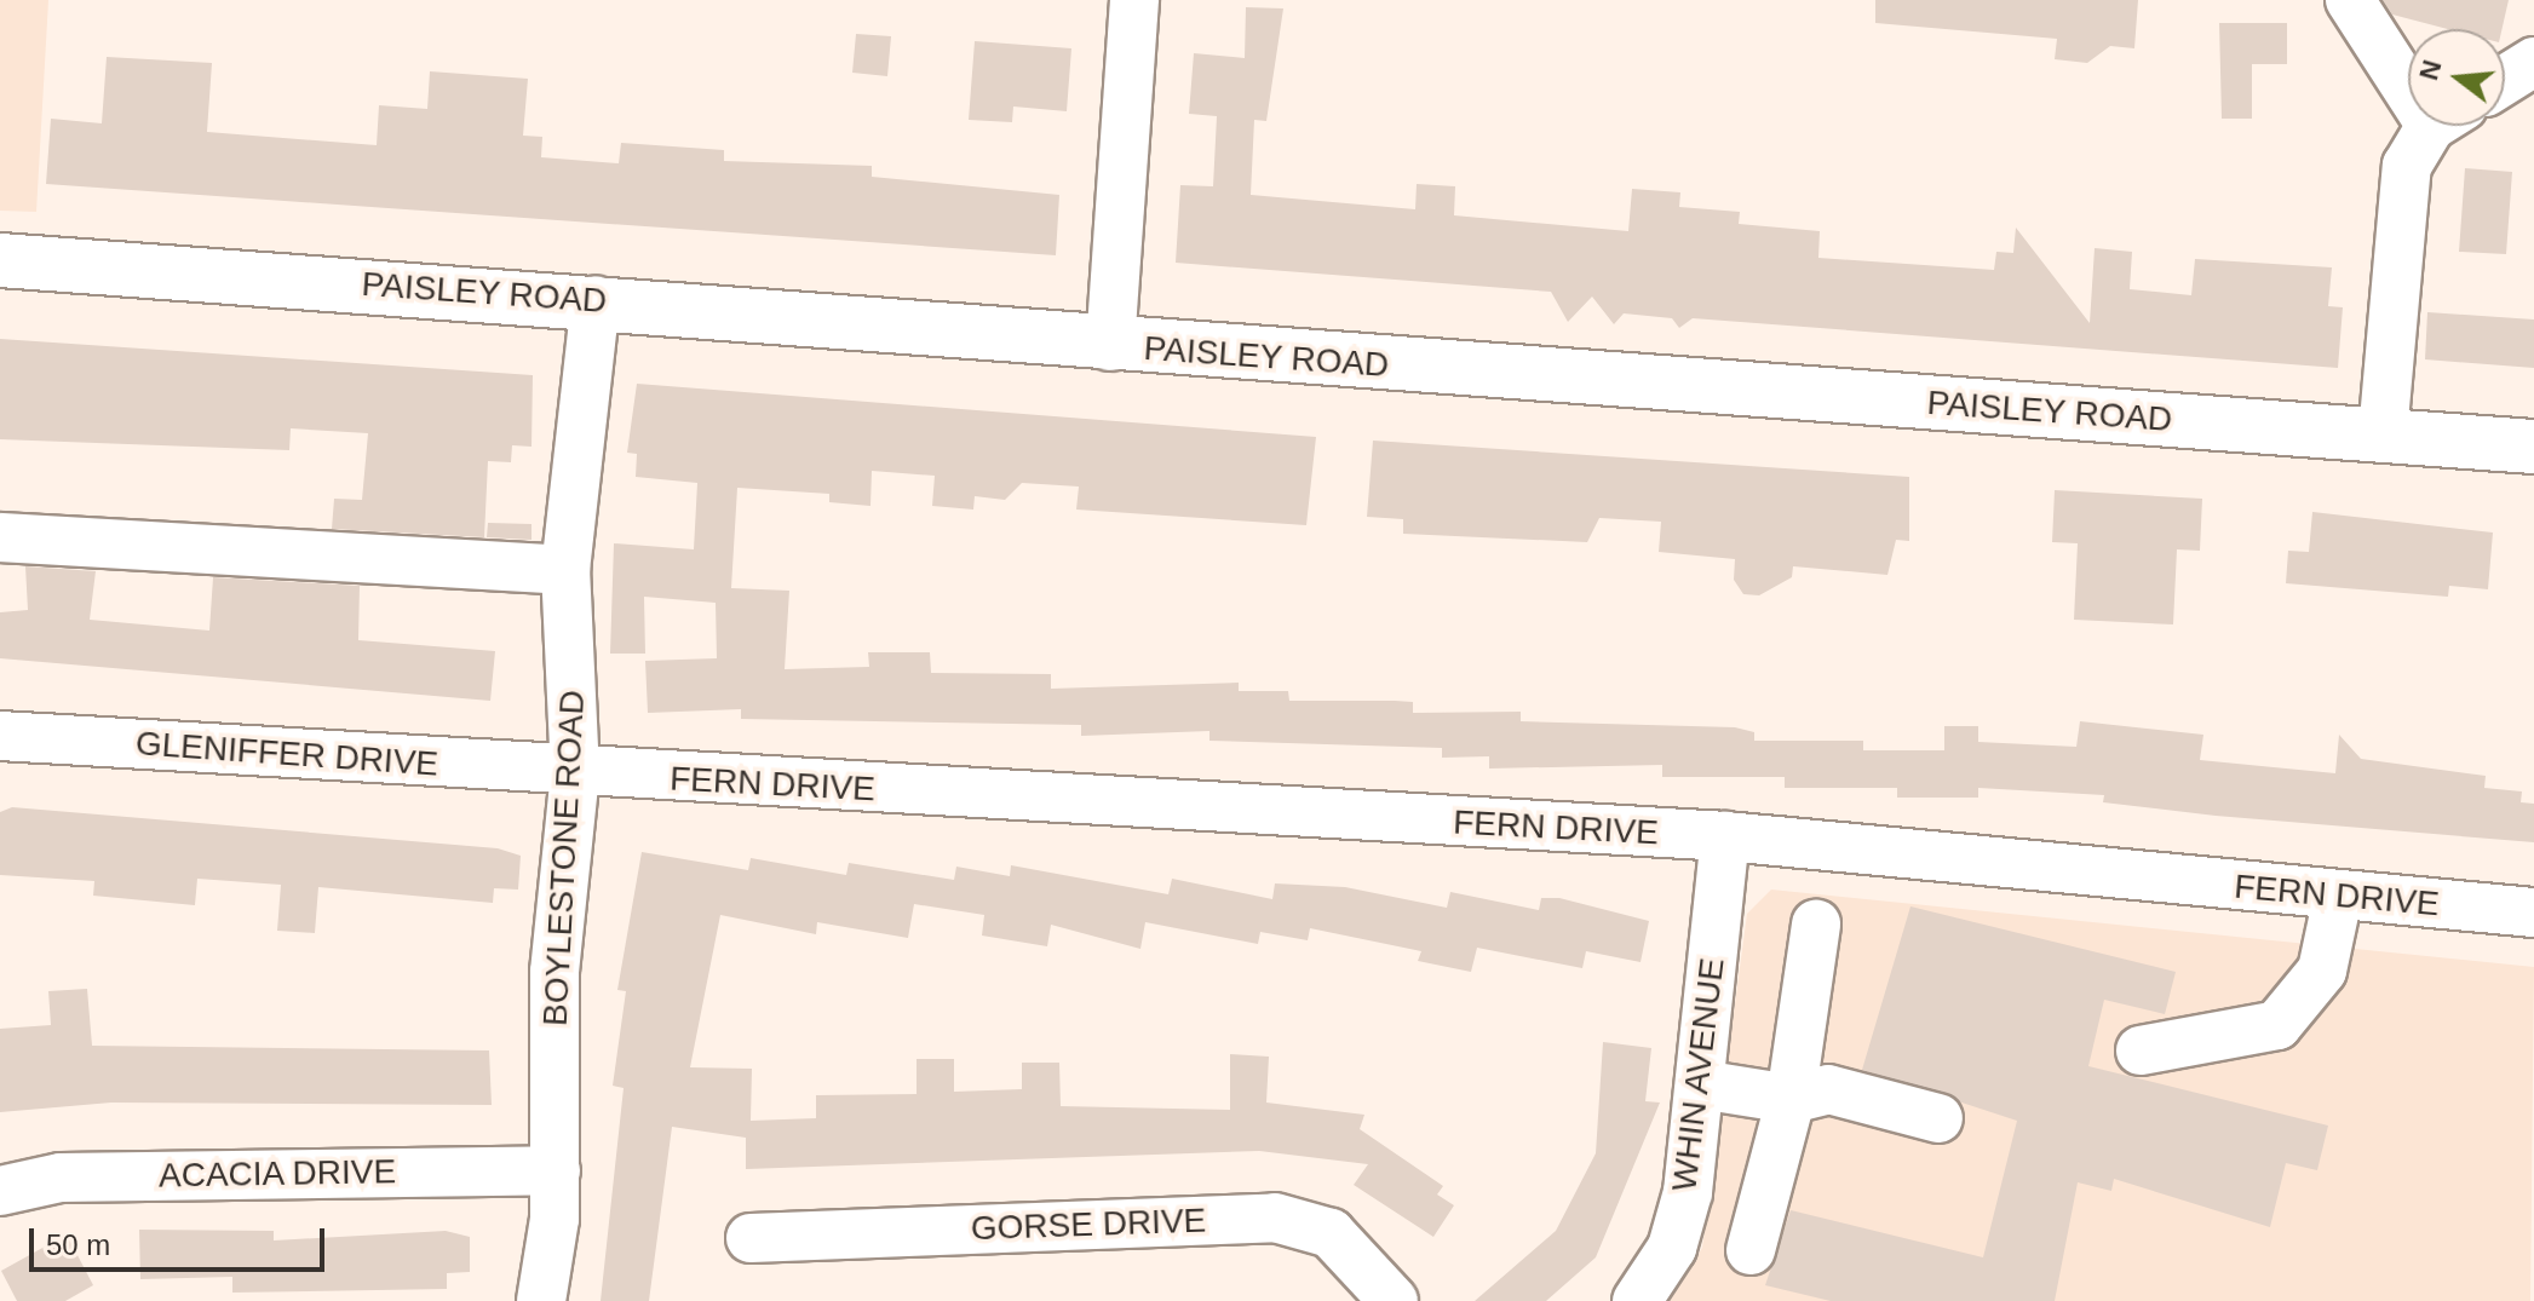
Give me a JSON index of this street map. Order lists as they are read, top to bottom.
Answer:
{
  "streets": {
    "main road": ["PAISLEY ROAD"],
    "street": [
      "GLENIFFER DRIVE",
      "FERN DRIVE",
      "BOYLESTONE ROAD",
      "WHIN AVENUE",
      "ACACIA DRIVE",
      "GORSE DRIVE"
    ]
  },
  "crossings": [
    ["PAISLEY ROAD", "BOYLESTONE ROAD"],
    ["GLENIFFER DRIVE", "FERN DRIVE"],
    ["GLENIFFER DRIVE", "BOYLESTONE ROAD"],
    ["FERN DRIVE", "BOYLESTONE ROAD"],
    ["FERN DRIVE", "WHIN AVENUE"],
    ["BOYLESTONE ROAD", "ACACIA DRIVE"]
  ],
  "scale_bar": "50 m",
  "north": "left"
}
